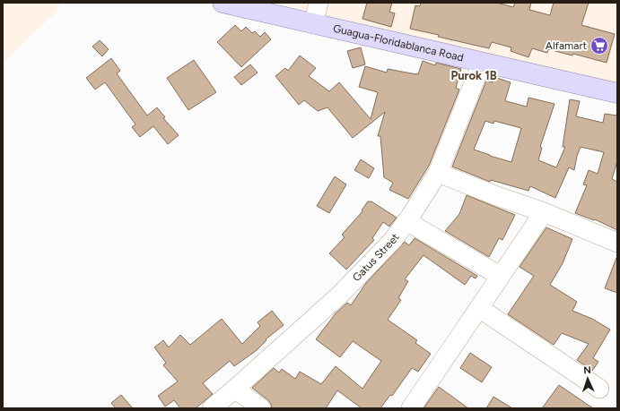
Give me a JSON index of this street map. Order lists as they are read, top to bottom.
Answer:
{
  "streets": {
    "main road": ["Guagua-Floridablanca Road"],
    "street": ["Gatus Street"]
  },
  "crossings": [
    ["Guagua-Floridablanca Road", "Gatus Street"]
  ],
  "districts": ["Purok 1B"],
  "places": {
    "supermarket": ["Alfamart"]
  },
  "north": "top"
}
